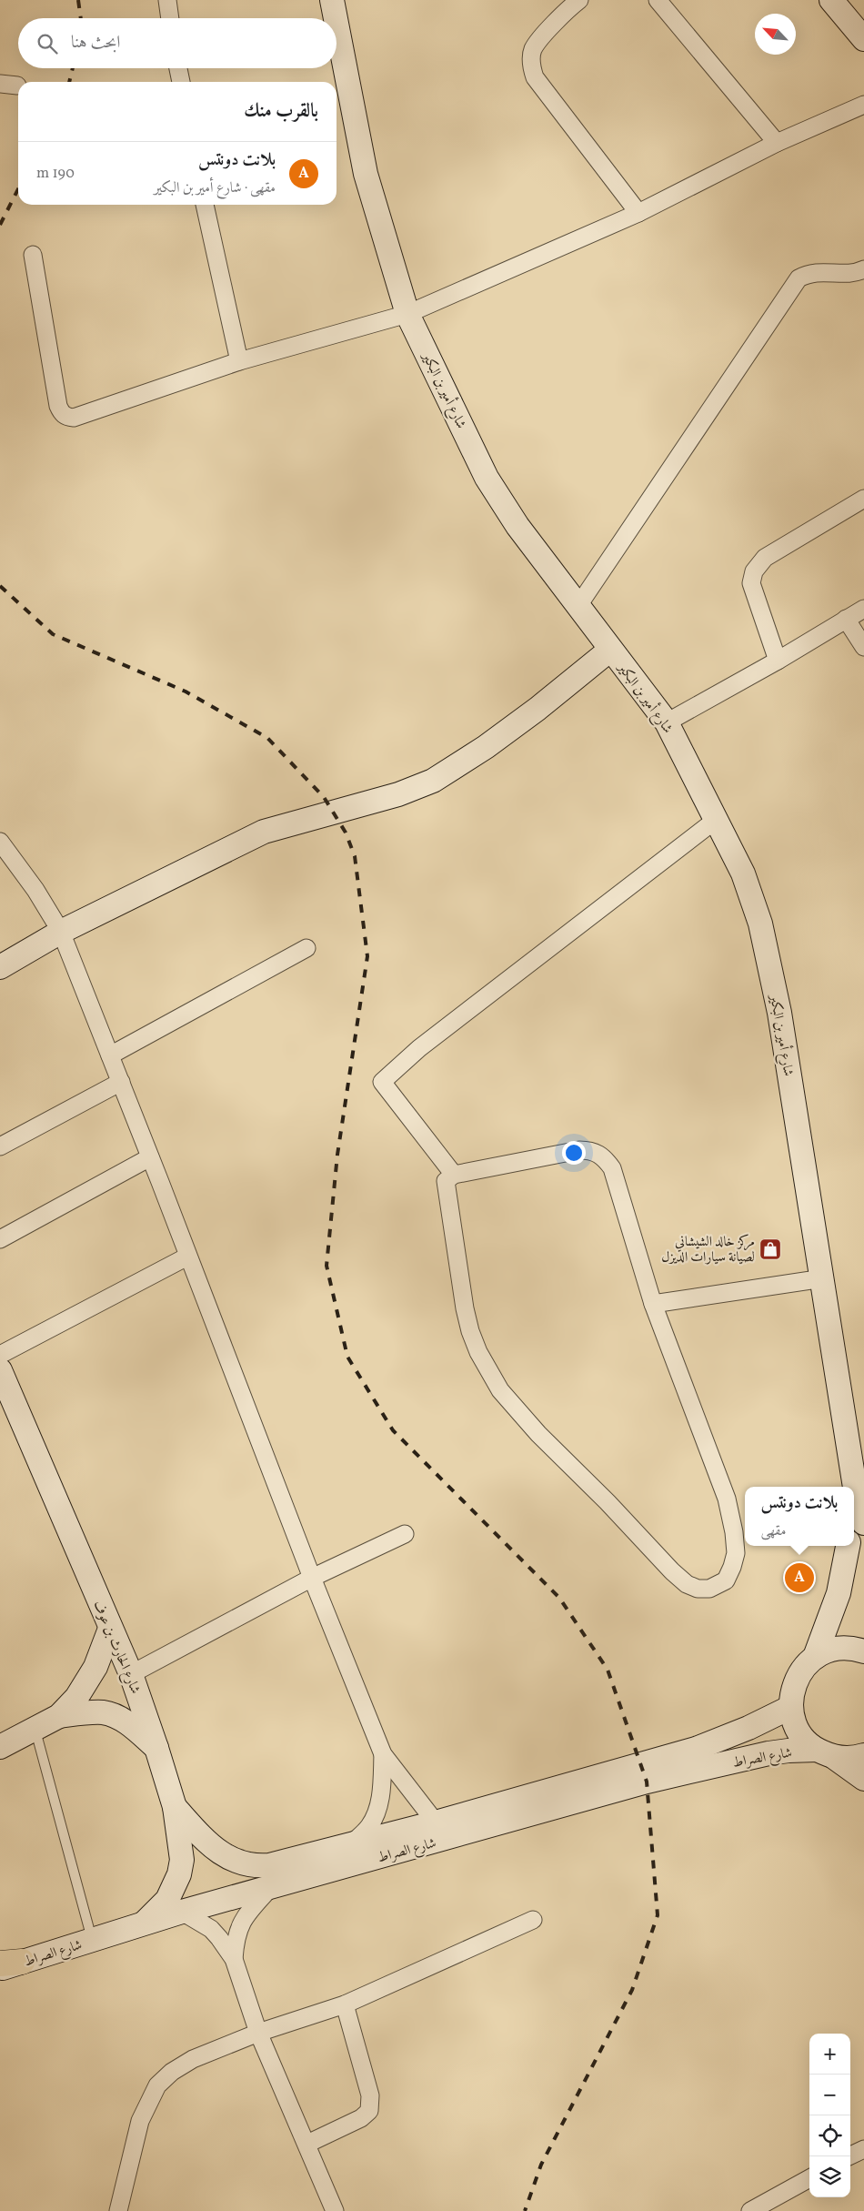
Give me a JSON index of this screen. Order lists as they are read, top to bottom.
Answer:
{
  "streets": {
    "street": ["شارع أمير بن البكير", "شارع الحارث بن عوف", "شارع الصراط"]
  },
  "crossings": [
    ["شارع الحارث بن عوف", "شارع الصراط"]
  ],
  "places": {
    "shop": ["مركز خالد الشيشاني لصيانة سيارات الديزل"]
  },
  "north": "top left",
  "page": {
    "search": "ابحث هنا",
    "heading": "بالقرب منك",
    "list": [
      {
        "mark": "A",
        "name": "بلانت دونتس",
        "note": "مقهى · شارع أمير بن البكير",
        "value": "190 m"
      }
    ],
    "popup": ["بلانت دونتس", "مقهى"],
    "pins": "A",
    "map_buttons": ["+", "−"]
  }
}
